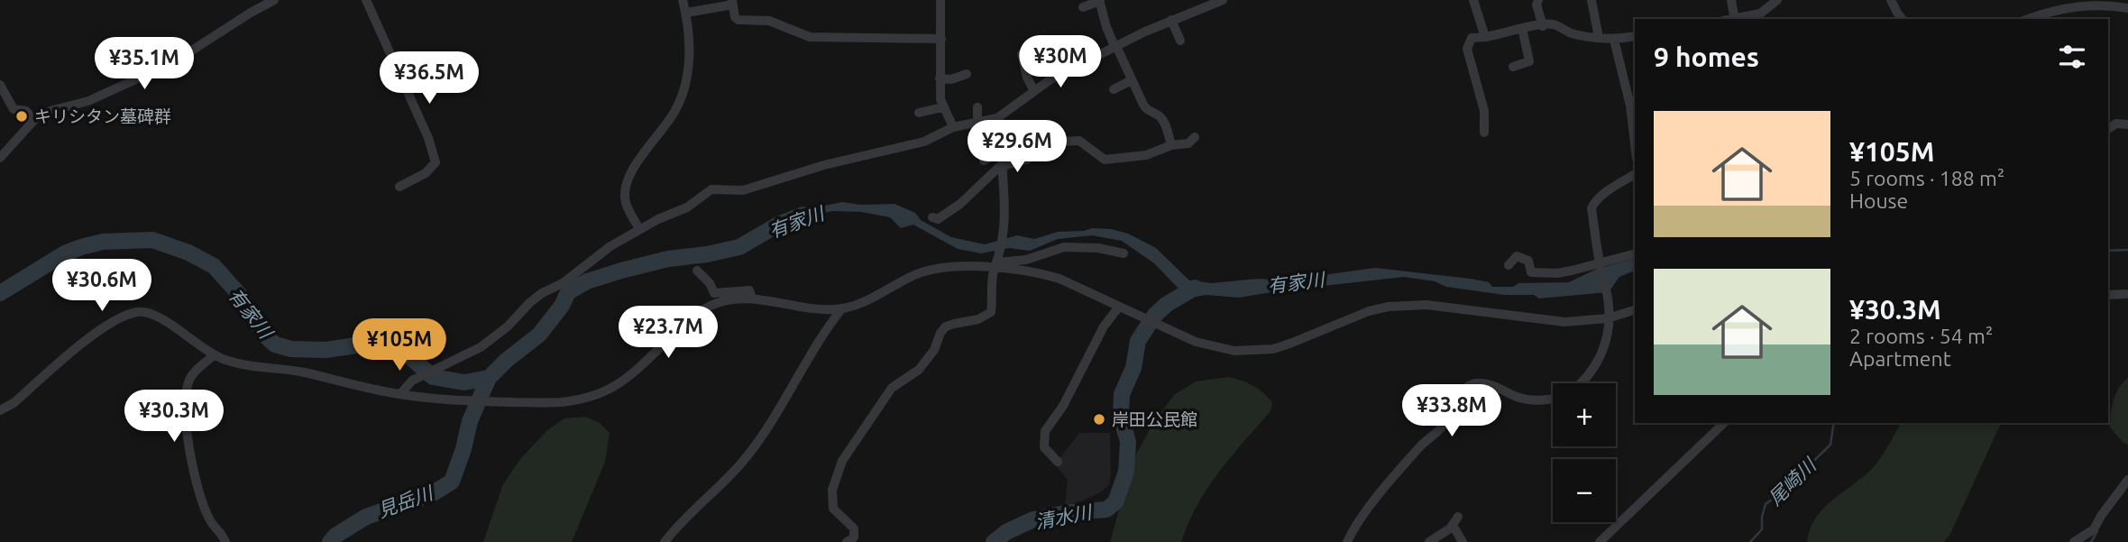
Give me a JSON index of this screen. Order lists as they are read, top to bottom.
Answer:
{
  "water": [
    "有家川",
    "尾崎川",
    "見岳川",
    "清水川"
  ],
  "places": ["キリシタン墓碑群", "岸田公民館"],
  "page": {
    "heading": "9 homes",
    "price": [
      "¥30M",
      "¥35.1M",
      "¥36.5M",
      "¥29.6M",
      "¥30.6M",
      "¥23.7M",
      "¥105M",
      "¥33.8M",
      "¥30.3M"
    ],
    "list": [
      {
        "name": "¥105M",
        "note": "5 rooms · 188 m² · House"
      },
      {
        "name": "¥30.3M",
        "note": "2 rooms · 54 m² · Apartment"
      }
    ],
    "map_buttons": ["+", "−"]
  }
}
